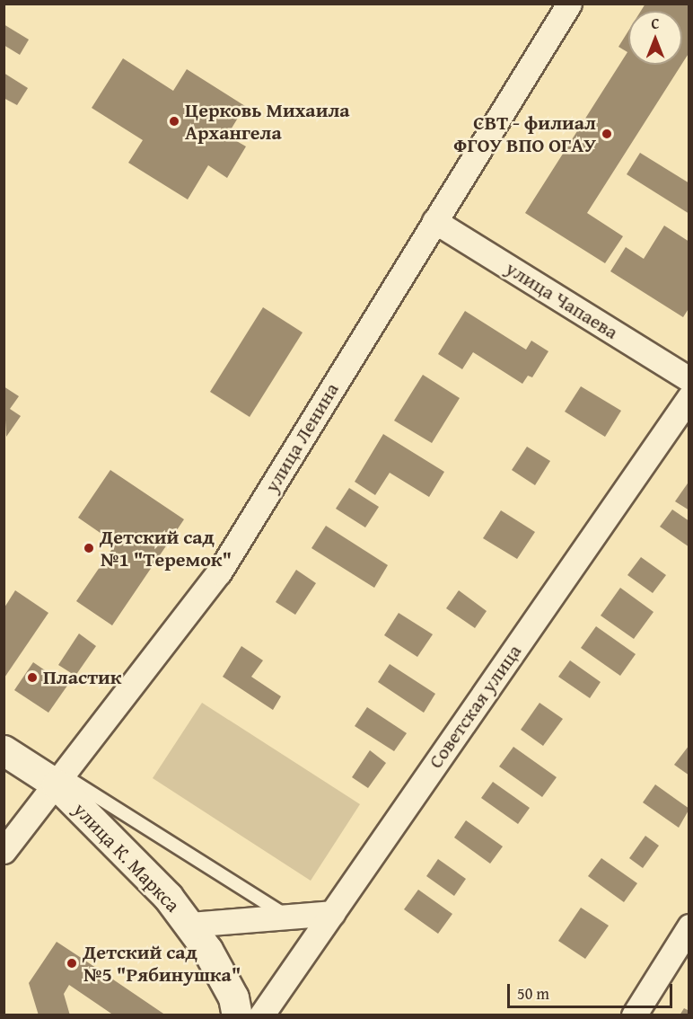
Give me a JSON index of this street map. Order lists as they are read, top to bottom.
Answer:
{
  "streets": {
    "main road": ["улица К. Маркса"],
    "street": ["улица Чапаева", "улица Ленина", "Советская улица"]
  },
  "crossings": [
    ["улица Чапаева", "улица Ленина"],
    ["улица Ленина", "улица К. Маркса"]
  ],
  "places": [
    "Церковь Михаила Архангела",
    "СВТ - филиал ФГОУ ВПО ОГАУ",
    "Детский сад №1 \"Теремок\"",
    "Пластик",
    "Детский сад №5 \"Рябинушка\""
  ],
  "scale_bar": "50 m",
  "north": "top"
}
